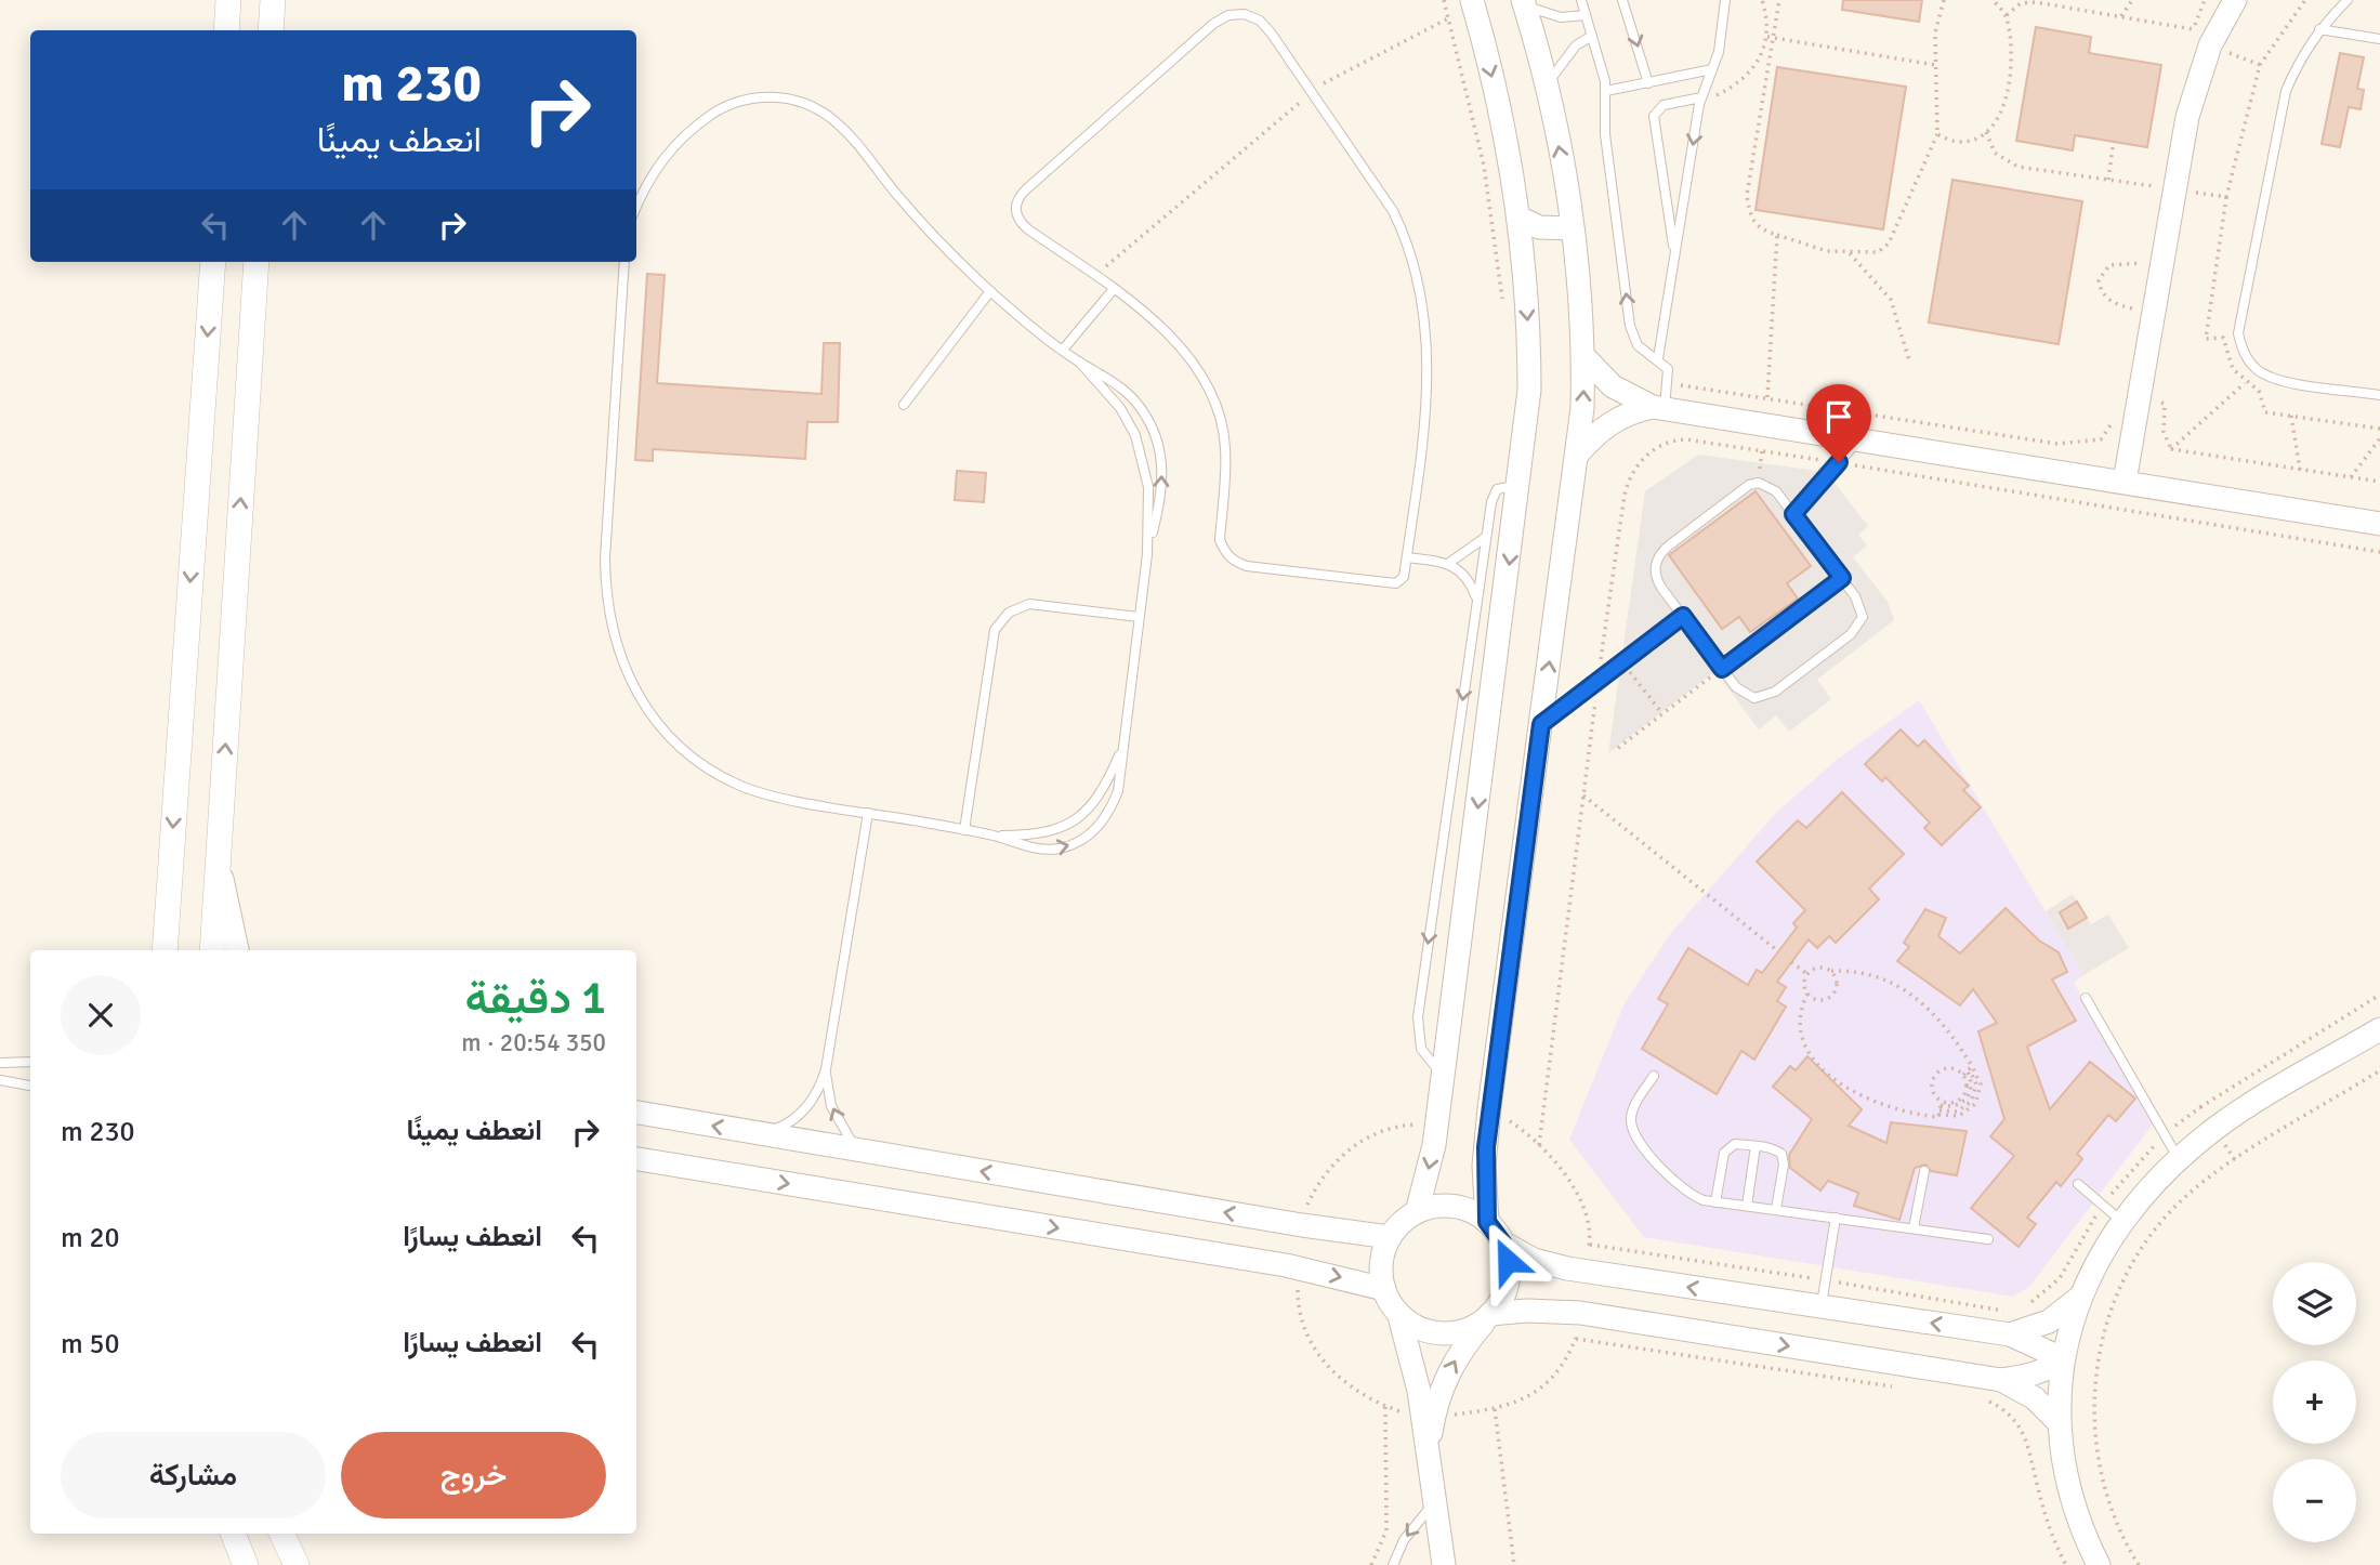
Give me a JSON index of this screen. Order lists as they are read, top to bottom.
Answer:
{
  "page": {
    "turn": ["230 m", "انعطف يمينًا"],
    "heading": ["1 دقيقة", "350 m · 20:54"],
    "list": [
      {
        "name": "انعطف يمينًا",
        "value": "230 m"
      },
      {
        "name": "انعطف يسارًا",
        "value": "20 m"
      },
      {
        "name": "انعطف يسارًا",
        "value": "50 m"
      }
    ],
    "map_buttons": ["+", "−"],
    "buttons": ["خروج", "مشاركة"]
  }
}
